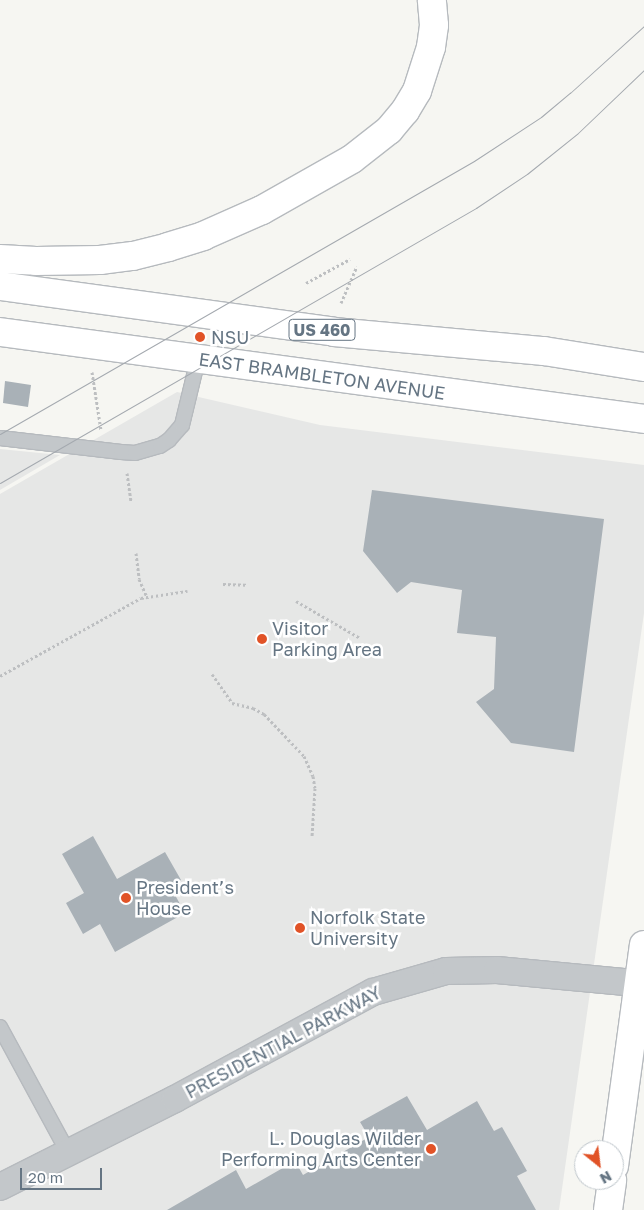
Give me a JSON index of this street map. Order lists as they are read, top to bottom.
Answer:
{
  "streets": {
    "main road": ["US 460", "EAST BRAMBLETON AVENUE"],
    "street": ["PRESIDENTIAL PARKWAY"]
  },
  "places": [
    "NSU",
    "Visitor Parking Area",
    "President’s House",
    "Norfolk State University",
    "L. Douglas Wilder Performing Arts Center"
  ],
  "scale_bar": "20 m",
  "north": "bottom right"
}
